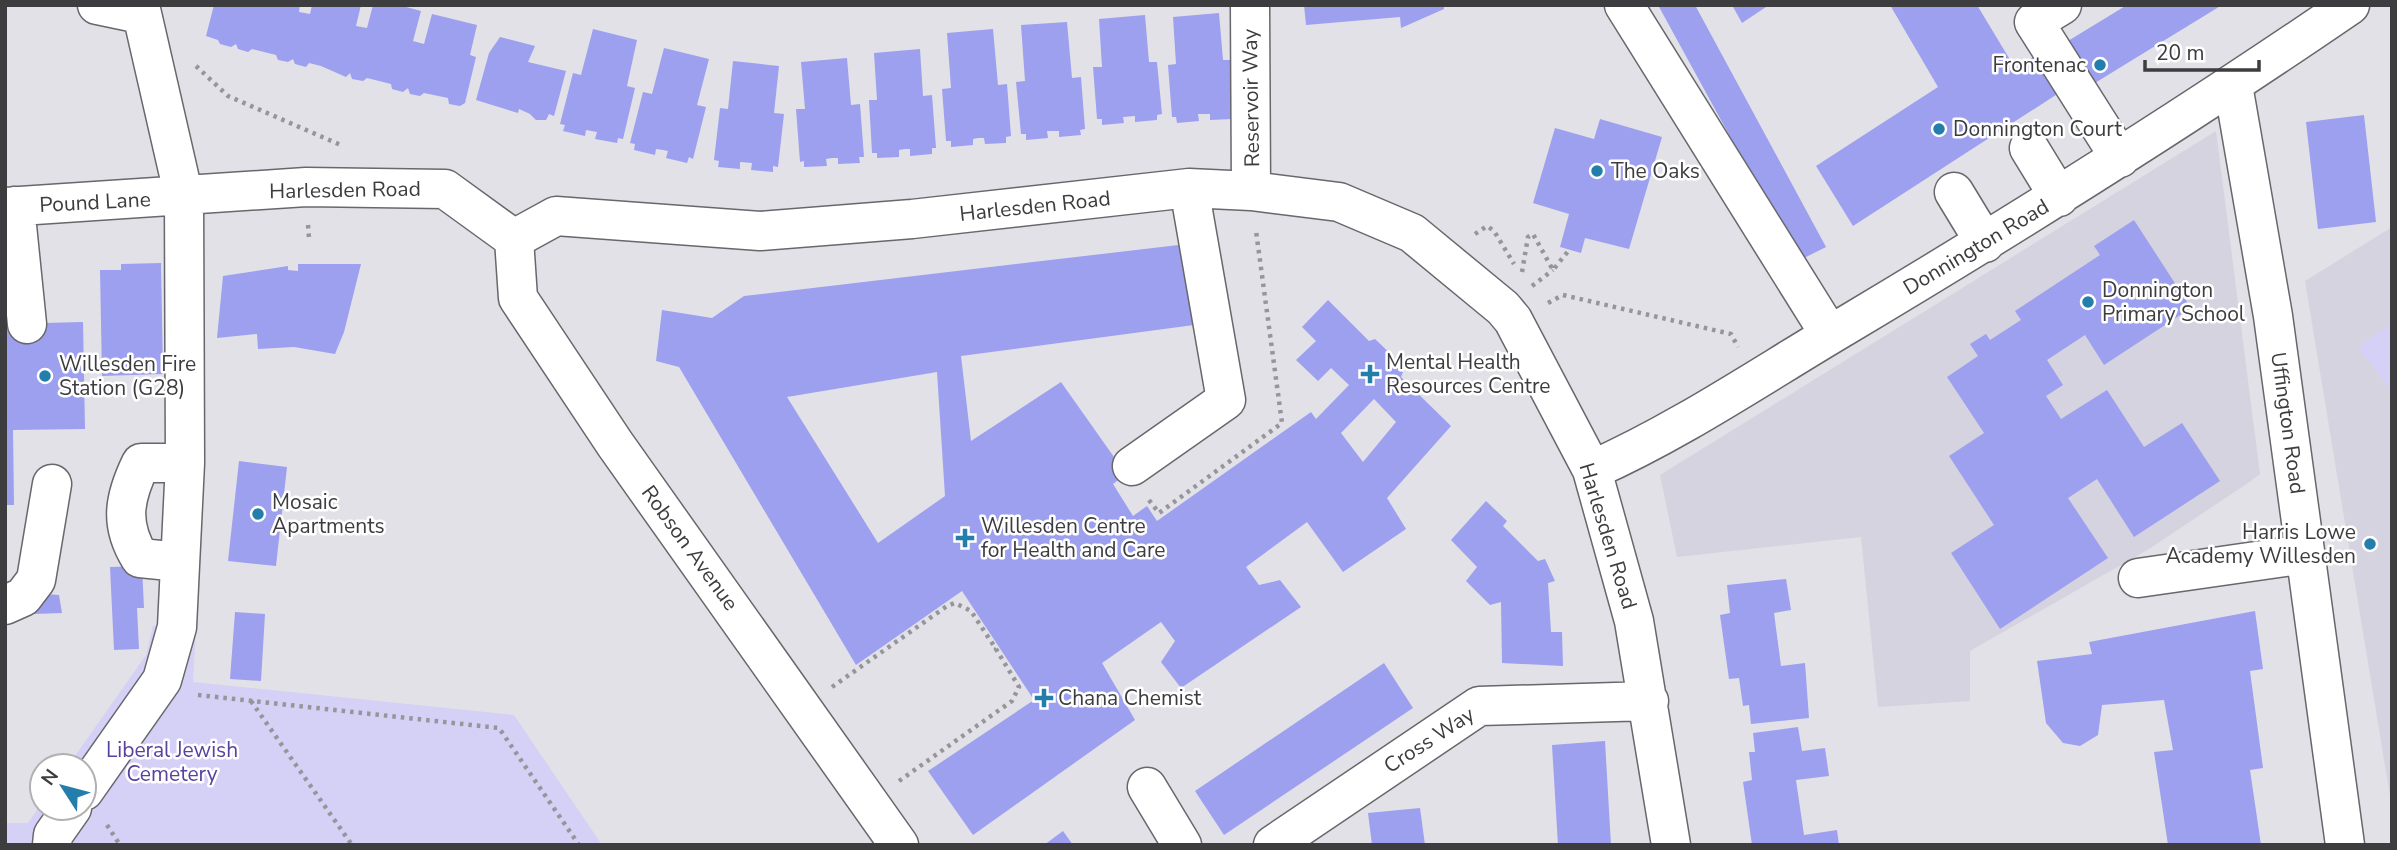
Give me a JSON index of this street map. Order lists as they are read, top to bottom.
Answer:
{
  "streets": {
    "street": [
      "Reservoir Way",
      "Harlesden Road",
      "Pound Lane",
      "Donnington Road",
      "Uffington Road",
      "Robson Avenue",
      "Cross Way"
    ]
  },
  "crossings": [
    ["Reservoir Way", "Harlesden Road"],
    ["Harlesden Road", "Pound Lane"],
    ["Harlesden Road", "Donnington Road"],
    ["Harlesden Road", "Robson Avenue"],
    ["Harlesden Road", "Cross Way"],
    ["Donnington Road", "Uffington Road"]
  ],
  "parks": ["Liberal Jewish Cemetery"],
  "places": {
    "other": [
      "Frontenac",
      "Donnington Court",
      "The Oaks",
      "Donnington Primary School",
      "Willesden Fire Station (G28)",
      "Mosaic Apartments",
      "Harris Lowe Academy Willesden"
    ],
    "health": ["Mental Health Resources Centre", "Willesden Centre for Health and Care", "Chana Chemist"]
  },
  "scale_bar": "20 m",
  "north": "top left"
}
